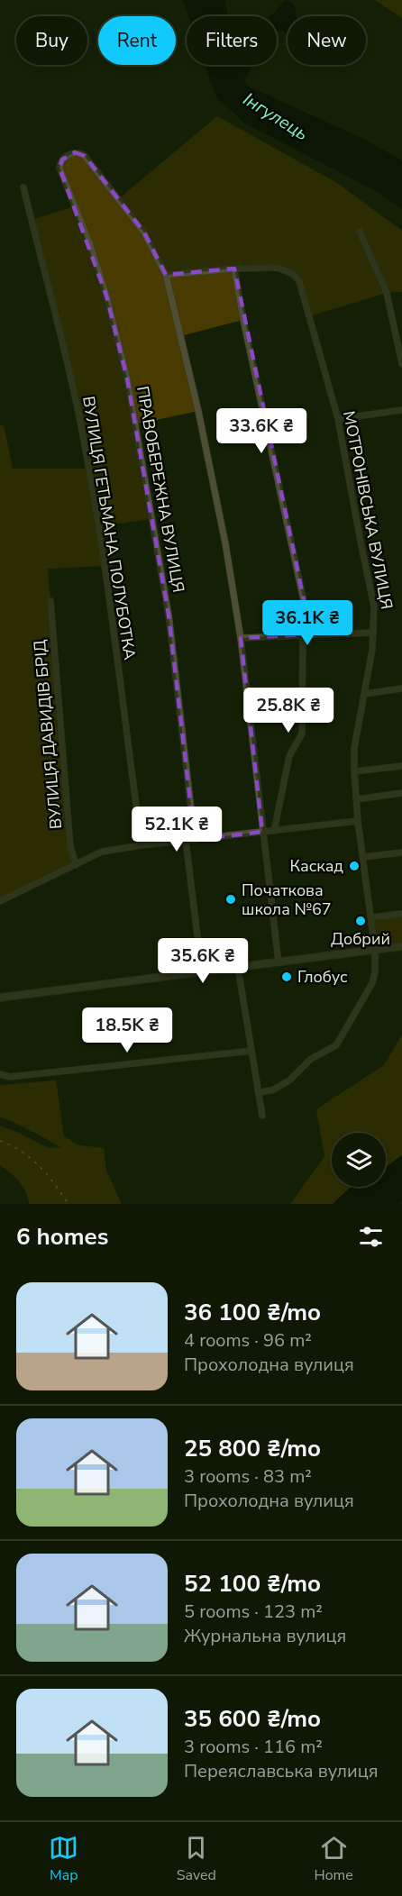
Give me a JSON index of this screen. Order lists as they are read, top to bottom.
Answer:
{
  "streets": {
    "street": [
      "ПРАВОБЕРЕЖНА ВУЛИЦЯ",
      "МОТРОНІВСЬКА ВУЛИЦЯ",
      "ВУЛИЦЯ ГЕТЬМАНА ПОЛУБОТКА",
      "ВУЛИЦЯ ДАВИДІВ БРІД"
    ]
  },
  "crossings": [
    ["ПРАВОБЕРЕЖНА ВУЛИЦЯ", "МОТРОНІВСЬКА ВУЛИЦЯ"]
  ],
  "water": ["Інгулець"],
  "places": [
    "Каскад",
    "Початкова школа №67",
    "Добрий",
    "Глобус"
  ],
  "page": {
    "chip": [
      "Buy",
      "Rent",
      "Filters",
      "New"
    ],
    "price": [
      "33.6K ₴",
      "36.1K ₴",
      "25.8K ₴",
      "52.1K ₴",
      "35.6K ₴",
      "18.5K ₴"
    ],
    "heading": "6 homes",
    "list": [
      {
        "name": "36 100 ₴/mo",
        "note": "4 rooms · 96 m² · Прохолодна вулиця"
      },
      {
        "name": "25 800 ₴/mo",
        "note": "3 rooms · 83 m² · Прохолодна вулиця"
      },
      {
        "name": "52 100 ₴/mo",
        "note": "5 rooms · 123 m² · Журнальна вулиця"
      },
      {
        "name": "35 600 ₴/mo",
        "note": "3 rooms · 116 m² · Переяславська вулиця"
      }
    ],
    "tabs": ["Map", "Saved", "Home"]
  }
}
